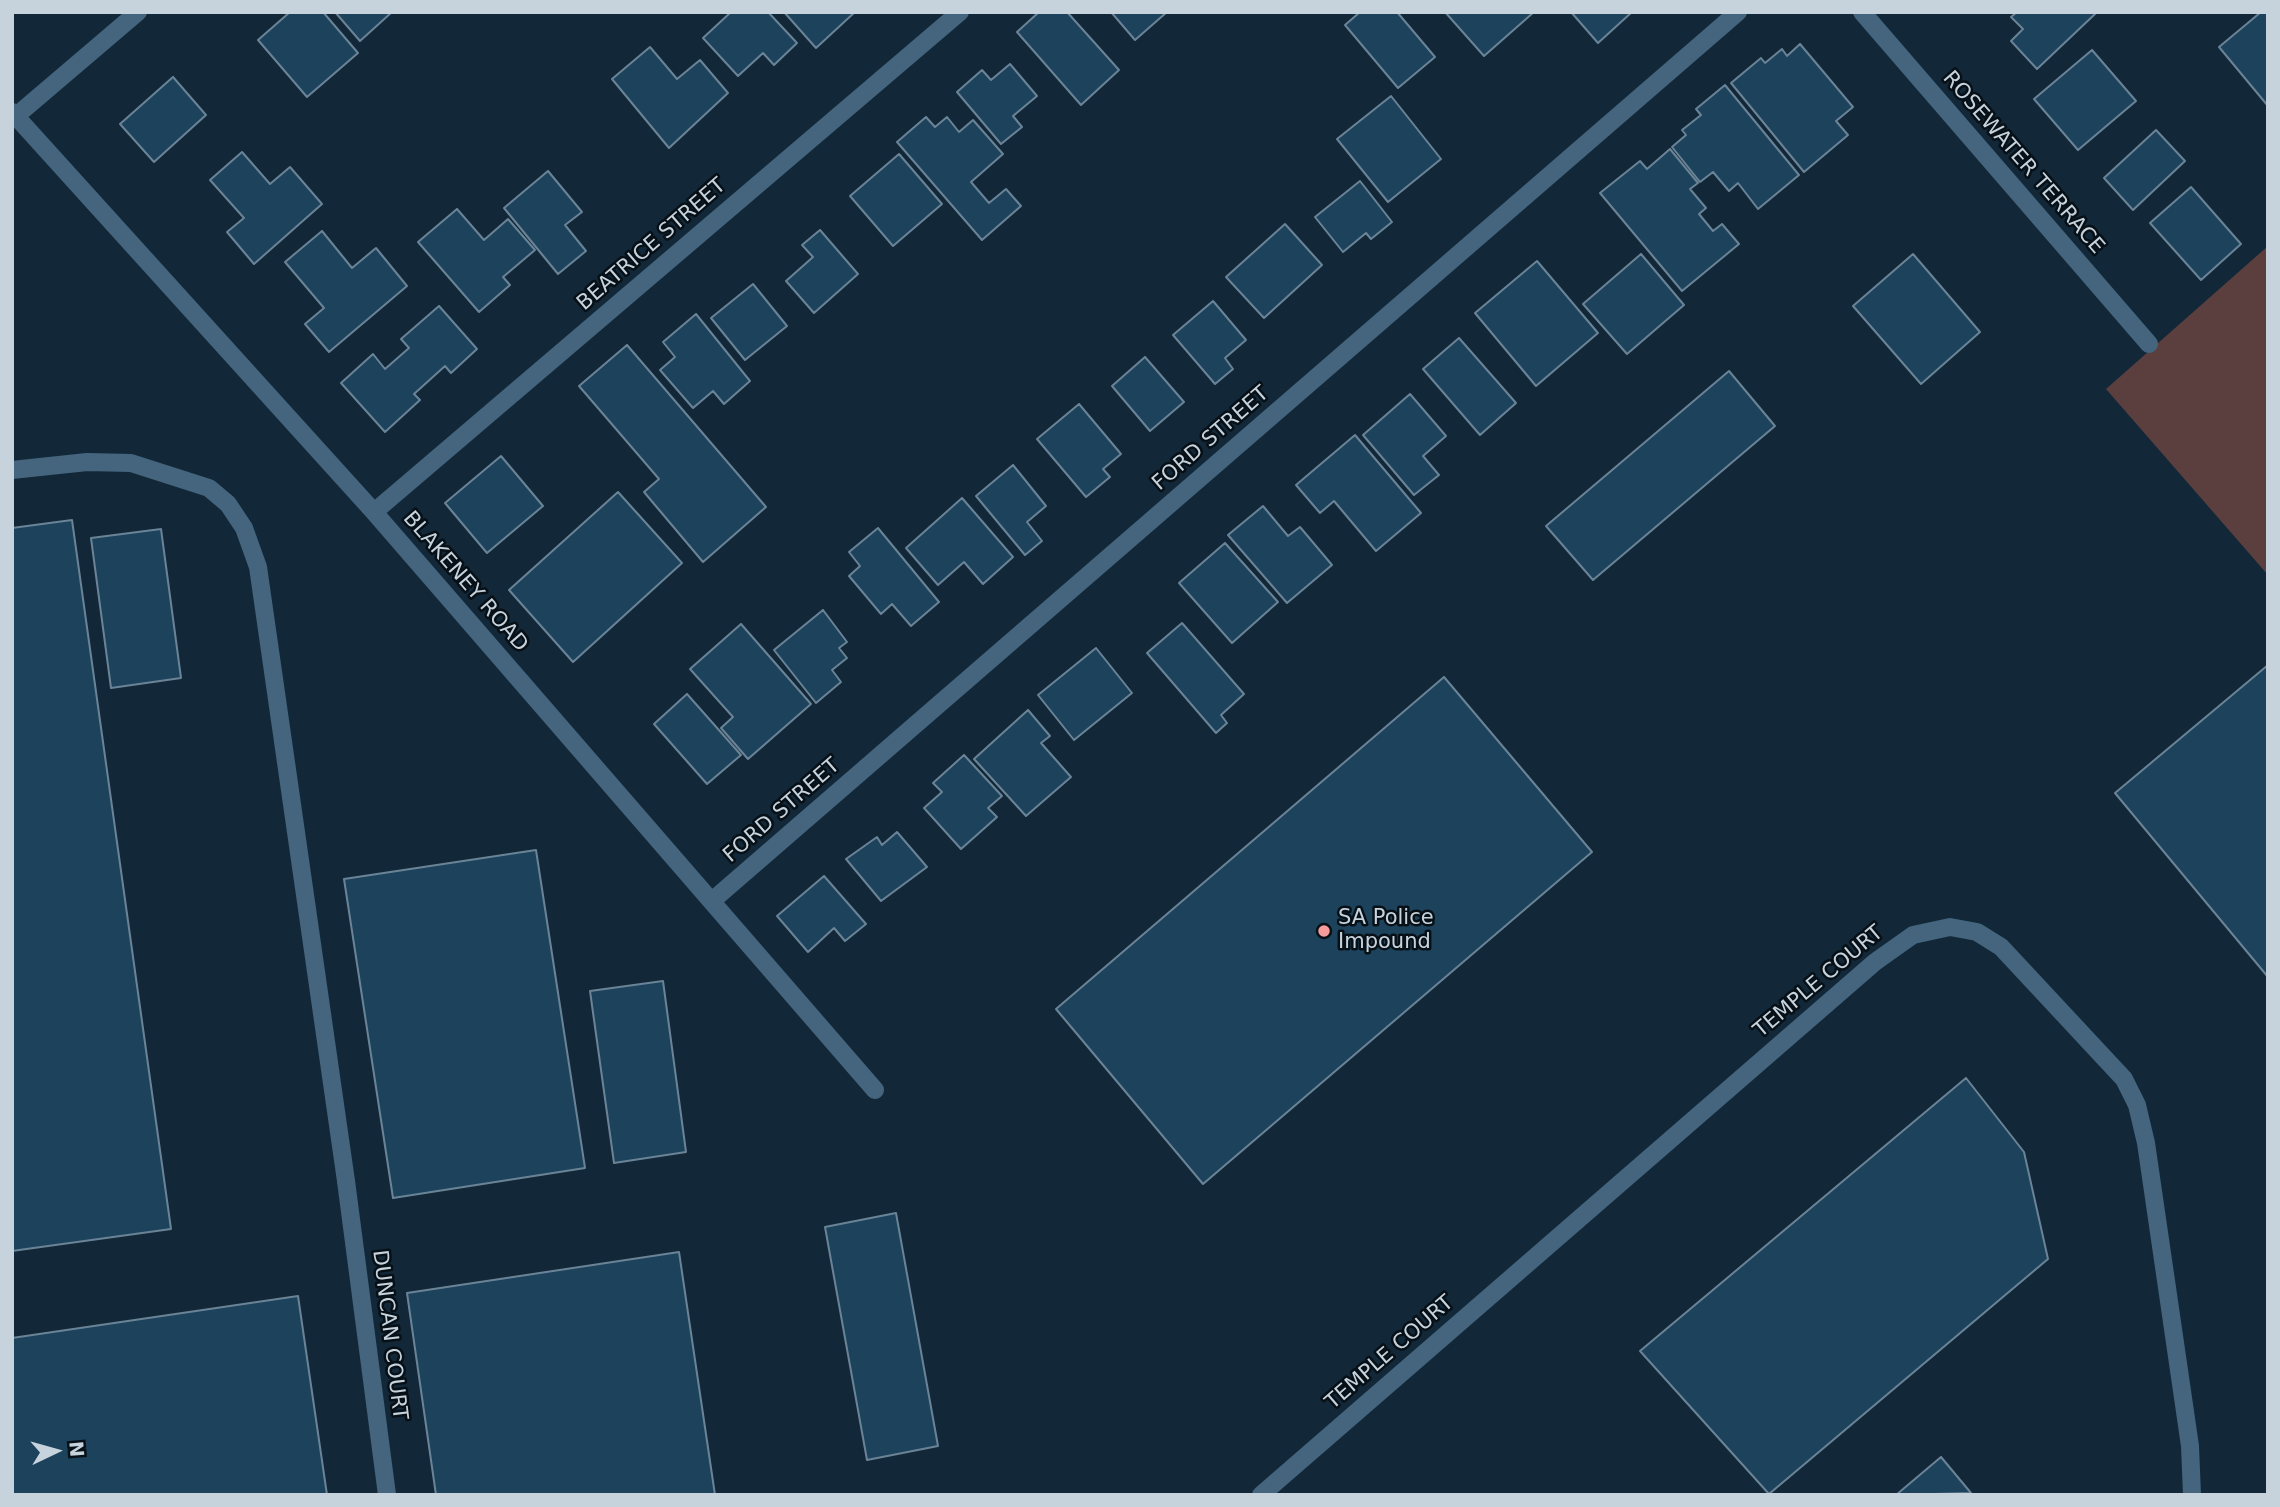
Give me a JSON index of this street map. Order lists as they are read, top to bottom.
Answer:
{
  "streets": {
    "street": [
      "ROSEWATER TERRACE",
      "BEATRICE STREET",
      "FORD STREET",
      "BLAKENEY ROAD",
      "TEMPLE COURT",
      "DUNCAN COURT"
    ]
  },
  "crossings": [
    ["BEATRICE STREET", "BLAKENEY ROAD"],
    ["FORD STREET", "BLAKENEY ROAD"]
  ],
  "places": ["SA Police Impound"],
  "north": "right"
}
